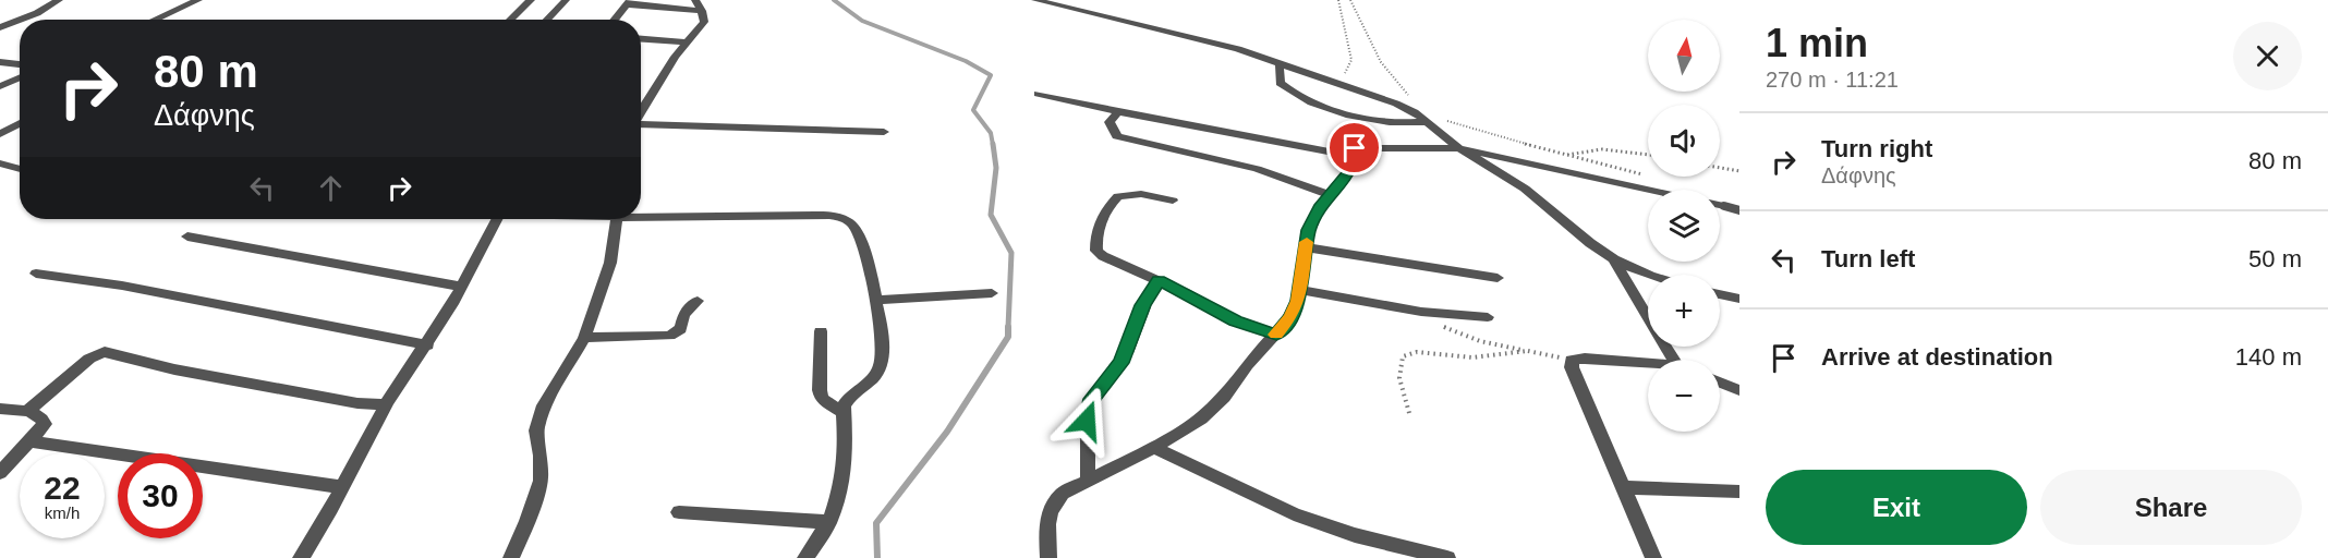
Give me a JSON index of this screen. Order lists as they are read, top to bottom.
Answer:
{
  "north": "top",
  "page": {
    "heading": ["1 min", "270 m · 11:21"],
    "map_buttons": ["+", "−"],
    "turn": ["80 m", "Δάφνης"],
    "list": [
      {
        "name": "Turn right",
        "note": "Δάφνης",
        "value": "80 m"
      },
      {
        "name": "Turn left",
        "value": "50 m"
      },
      {
        "name": "Arrive at destination",
        "value": "140 m"
      }
    ],
    "speed": "22 km/h",
    "limit": "30",
    "buttons": ["Exit", "Share"]
  }
}
